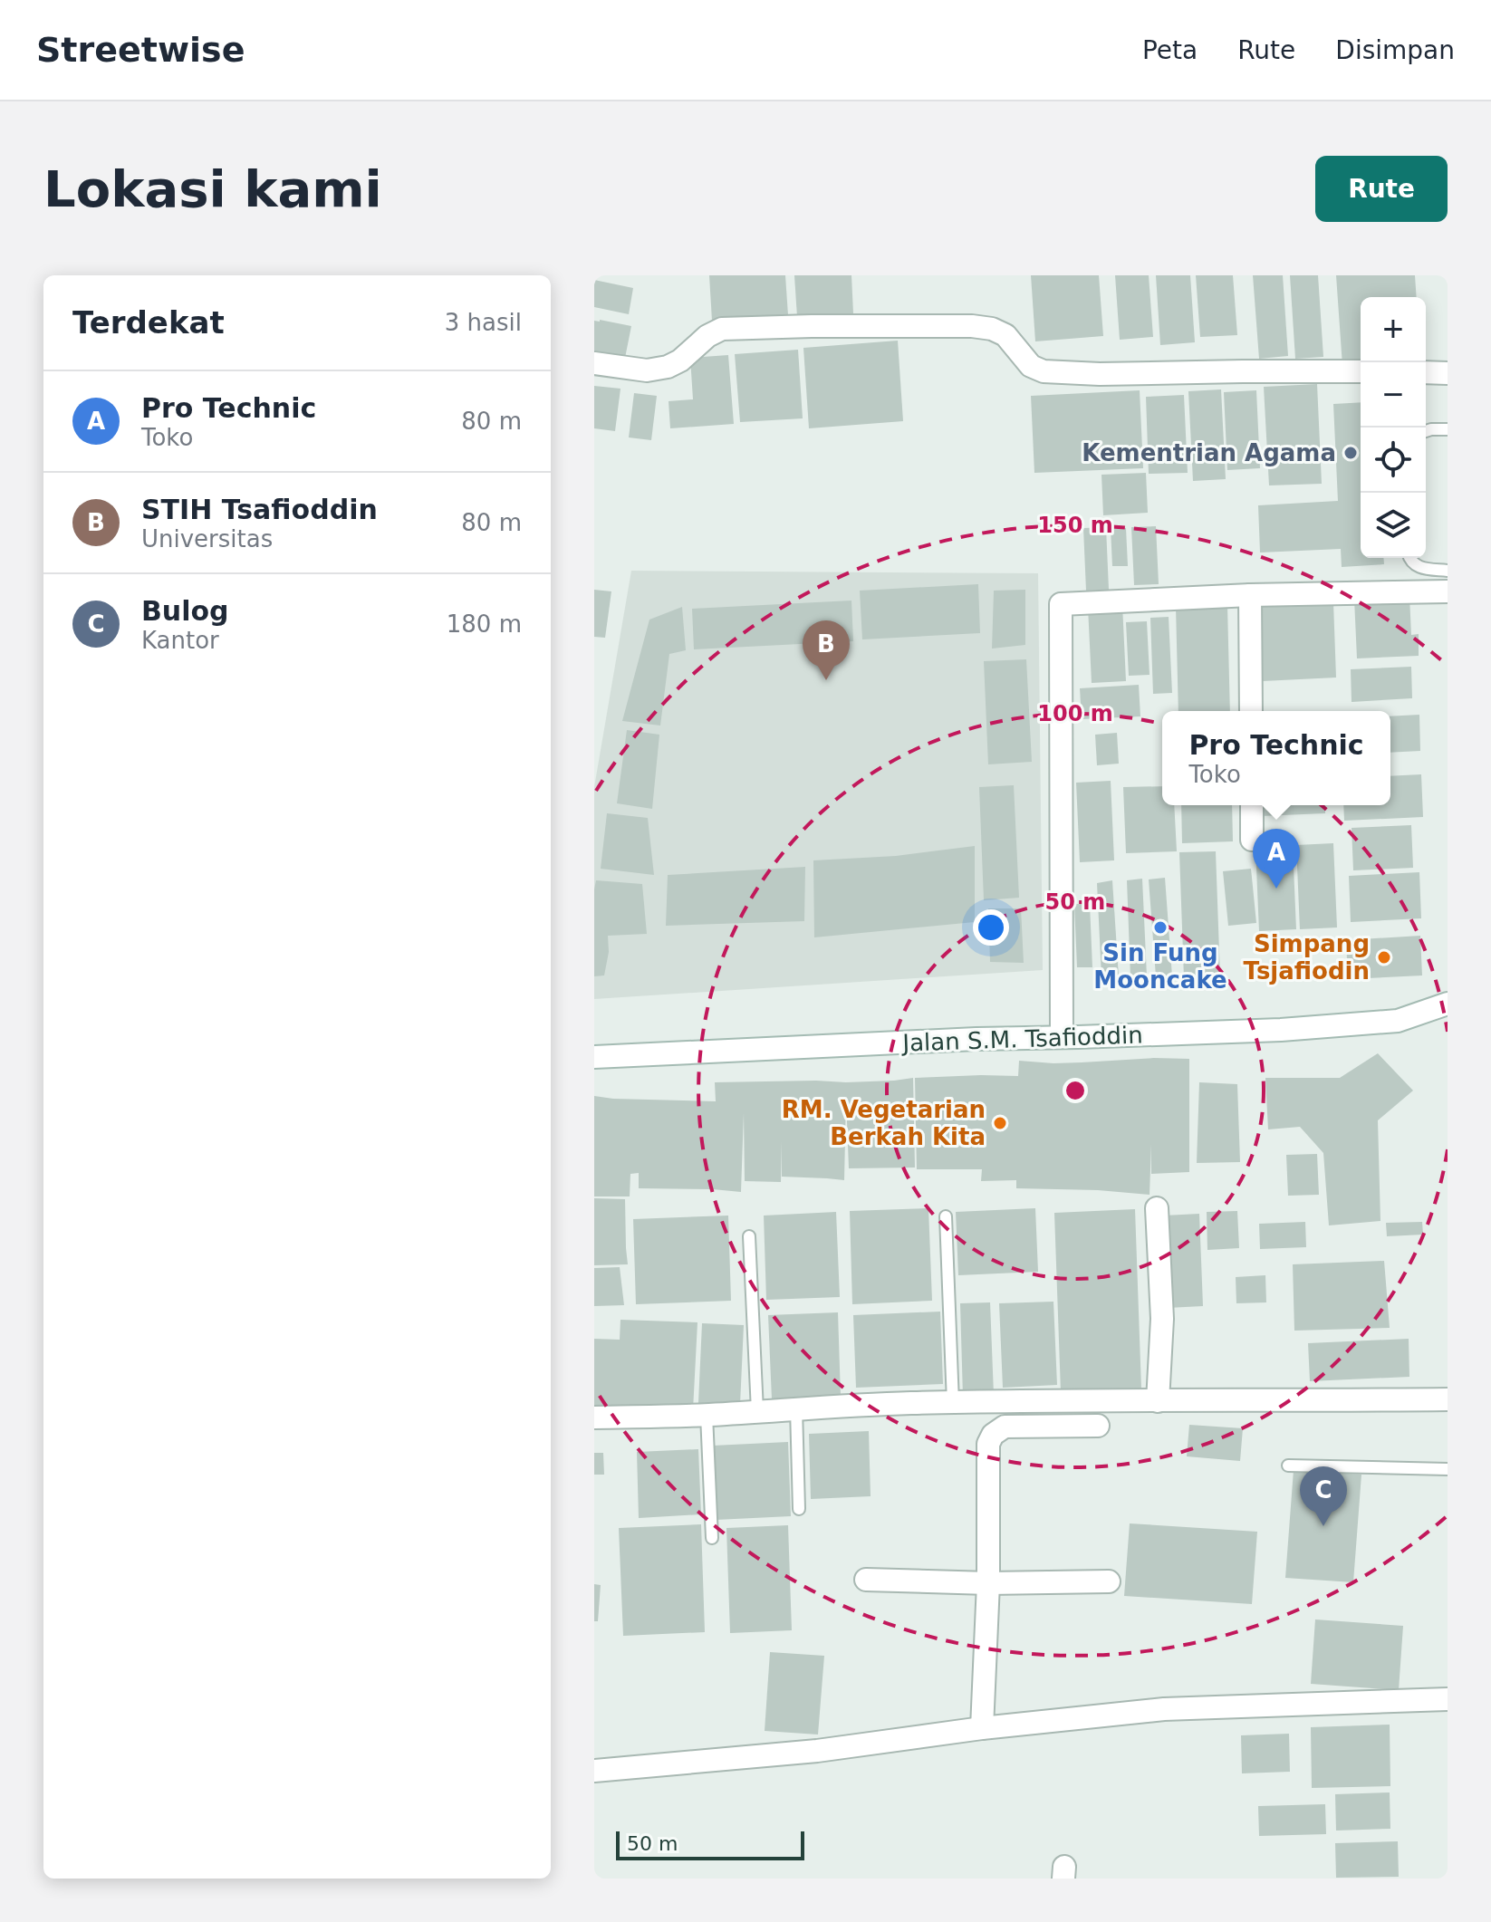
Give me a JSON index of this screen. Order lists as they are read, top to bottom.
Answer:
{
  "streets": {
    "street": ["Jalan S.M. Tsafioddin"]
  },
  "places": [
    "Kementrian Agama",
    "Sin Fung Mooncake",
    "Simpang Tsjafiodin",
    "RM. Vegetarian Berkah Kita"
  ],
  "scale_bar": "50 m",
  "page": {
    "header": "Streetwise",
    "nav": ["Peta", "Rute", "Disimpan"],
    "buttons": "Rute",
    "title": "Lokasi kami",
    "heading": ["Terdekat", "3 hasil"],
    "map_buttons": ["+", "−"],
    "list": [
      {
        "mark": "A",
        "name": "Pro Technic",
        "note": "Toko",
        "value": "80 m"
      },
      {
        "mark": "B",
        "name": "STIH Tsafioddin",
        "note": "Universitas",
        "value": "80 m"
      },
      {
        "mark": "C",
        "name": "Bulog",
        "note": "Kantor",
        "value": "180 m"
      }
    ],
    "pins": ["B", "A", "C"],
    "popup": ["Pro Technic", "Toko"],
    "scale": "50 m"
  },
  "rings": ["150 m", "100 m", "50 m"]
}
